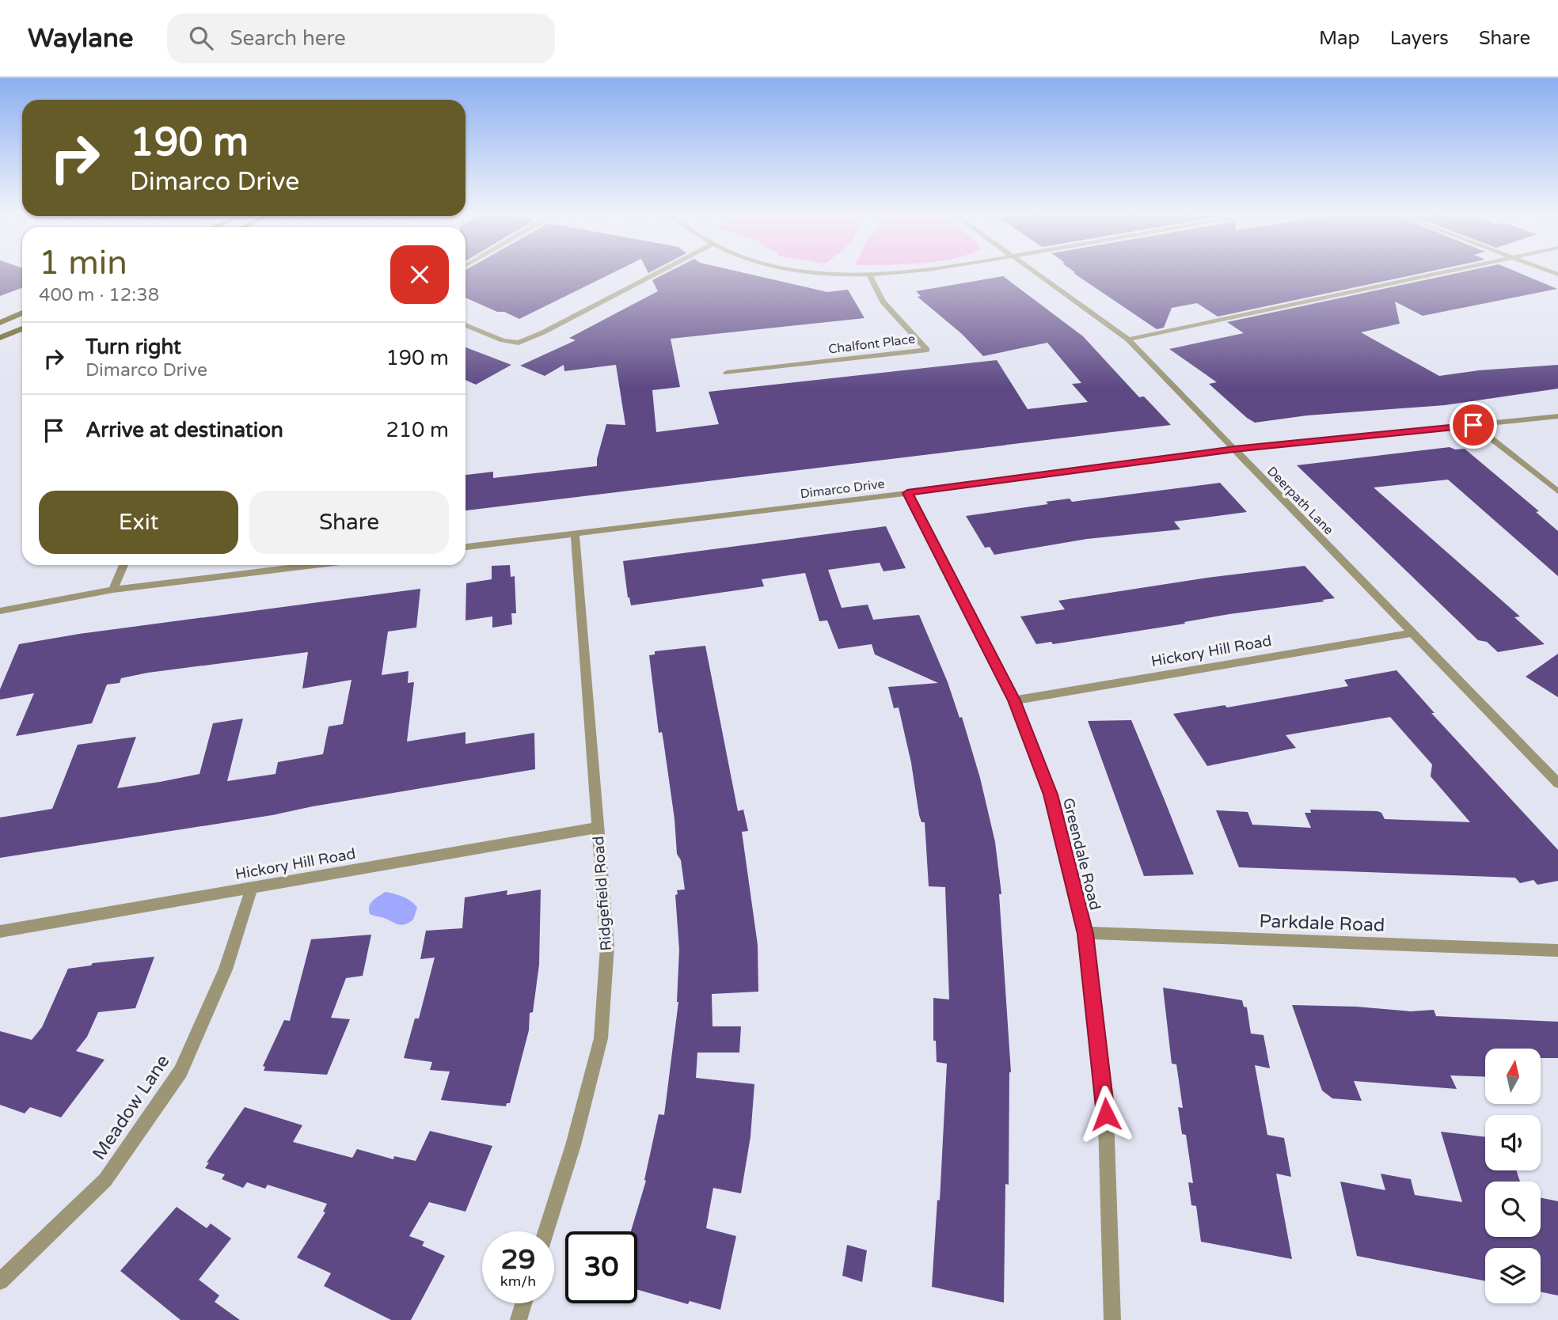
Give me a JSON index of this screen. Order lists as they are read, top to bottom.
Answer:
{
  "streets": {
    "street": [
      "Chalfont Place",
      "Dimarco Drive",
      "Deerpath Lane",
      "Hickory Hill Road",
      "Greendale Road",
      "Ridgefield Road",
      "Parkdale Road",
      "Meadow Lane"
    ]
  },
  "crossings": [
    ["Dimarco Drive", "Deerpath Lane"],
    ["Dimarco Drive", "Greendale Road"],
    ["Dimarco Drive", "Ridgefield Road"],
    ["Deerpath Lane", "Hickory Hill Road"],
    ["Hickory Hill Road", "Greendale Road"],
    ["Hickory Hill Road", "Ridgefield Road"],
    ["Hickory Hill Road", "Meadow Lane"],
    ["Greendale Road", "Parkdale Road"]
  ],
  "north": "top",
  "page": {
    "header": "Waylane",
    "search": "Search here",
    "nav": ["Map", "Layers", "Share"],
    "turn": ["190 m", "Dimarco Drive"],
    "heading": ["1 min", "400 m · 12:38"],
    "list": [
      {
        "name": "Turn right",
        "note": "Dimarco Drive",
        "value": "190 m"
      },
      {
        "name": "Arrive at destination",
        "value": "210 m"
      }
    ],
    "buttons": ["Exit", "Share"],
    "speed": "29 km/h",
    "limit": "30"
  }
}
